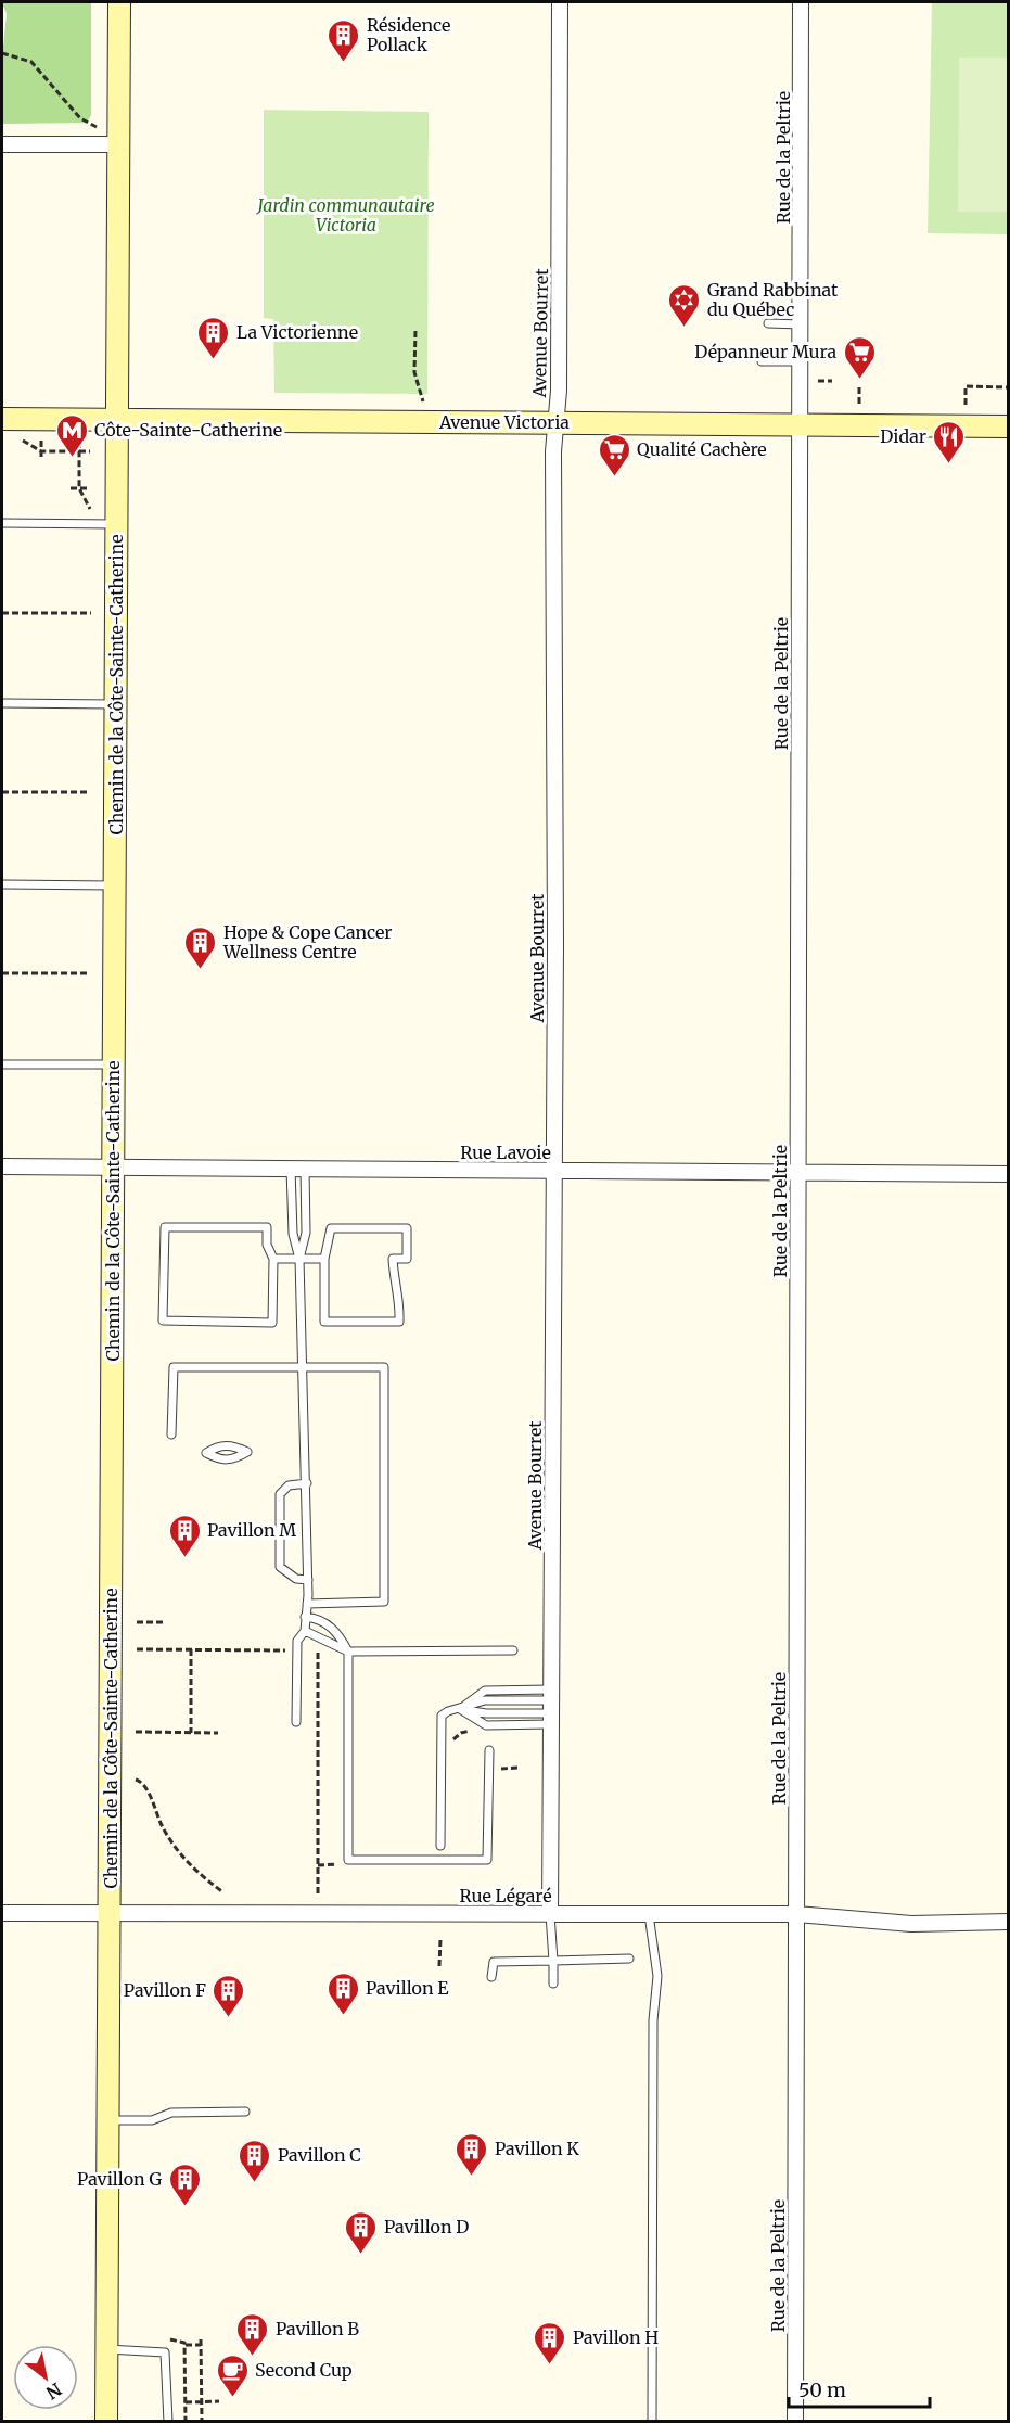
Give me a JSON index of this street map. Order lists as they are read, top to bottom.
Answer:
{
  "streets": {
    "main road": ["Avenue Victoria", "Chemin de la Côte-Sainte-Catherine"],
    "street": [
      "Rue de la Peltrie",
      "Avenue Bourret",
      "Rue Lavoie",
      "Rue Légaré"
    ]
  },
  "crossings": [
    ["Rue de la Peltrie", "Avenue Victoria"],
    ["Rue de la Peltrie", "Rue Lavoie"],
    ["Rue de la Peltrie", "Rue Légaré"],
    ["Avenue Bourret", "Avenue Victoria"],
    ["Avenue Bourret", "Rue Lavoie"],
    ["Avenue Bourret", "Rue Légaré"],
    ["Avenue Victoria", "Chemin de la Côte-Sainte-Catherine"],
    ["Chemin de la Côte-Sainte-Catherine", "Rue Lavoie"],
    ["Chemin de la Côte-Sainte-Catherine", "Rue Légaré"]
  ],
  "parks": ["Jardin communautaire Victoria"],
  "places": {
    "building": [
      "Résidence Pollack",
      "La Victorienne",
      "Hope & Cope Cancer Wellness Centre",
      "Pavillon M",
      "Pavillon E",
      "Pavillon F",
      "Pavillon K",
      "Pavillon C",
      "Pavillon G",
      "Pavillon D",
      "Pavillon B",
      "Pavillon H"
    ],
    "synagogue": ["Grand Rabbinat du Québec"],
    "supermarket": ["Dépanneur Mura", "Qualité Cachère"],
    "metro station": ["Côte-Sainte-Catherine"],
    "restaurant": ["Didar"],
    "cafe": ["Second Cup"]
  },
  "scale_bar": "50 m",
  "north": "bottom right"
}
